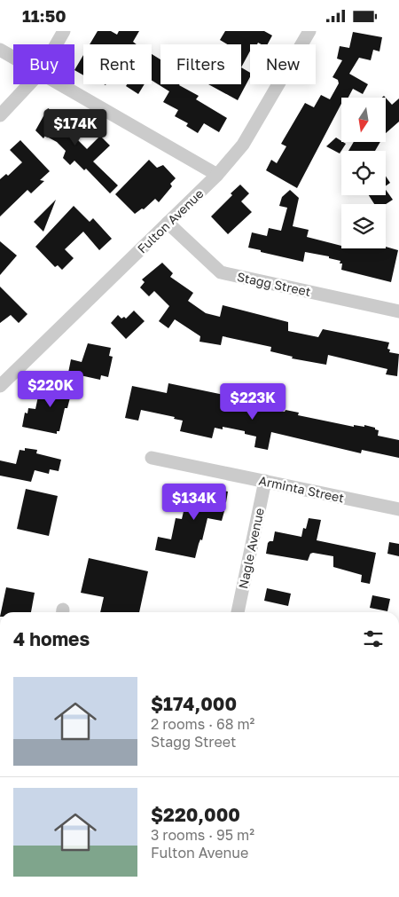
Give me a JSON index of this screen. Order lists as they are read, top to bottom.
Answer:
{
  "streets": {
    "street": [
      "Fulton Avenue",
      "Stagg Street",
      "Arminta Street",
      "Nagle Avenue"
    ]
  },
  "crossings": [
    ["Fulton Avenue", "Stagg Street"],
    ["Arminta Street", "Nagle Avenue"]
  ],
  "north": "bottom",
  "page": {
    "status": "11:50",
    "chip": [
      "Buy",
      "Rent",
      "Filters",
      "New"
    ],
    "price": [
      "$174K",
      "$220K",
      "$223K",
      "$134K"
    ],
    "heading": "4 homes",
    "list": [
      {
        "name": "$174,000",
        "note": "2 rooms · 68 m² · Stagg Street"
      },
      {
        "name": "$220,000",
        "note": "3 rooms · 95 m² · Fulton Avenue"
      }
    ]
  }
}
